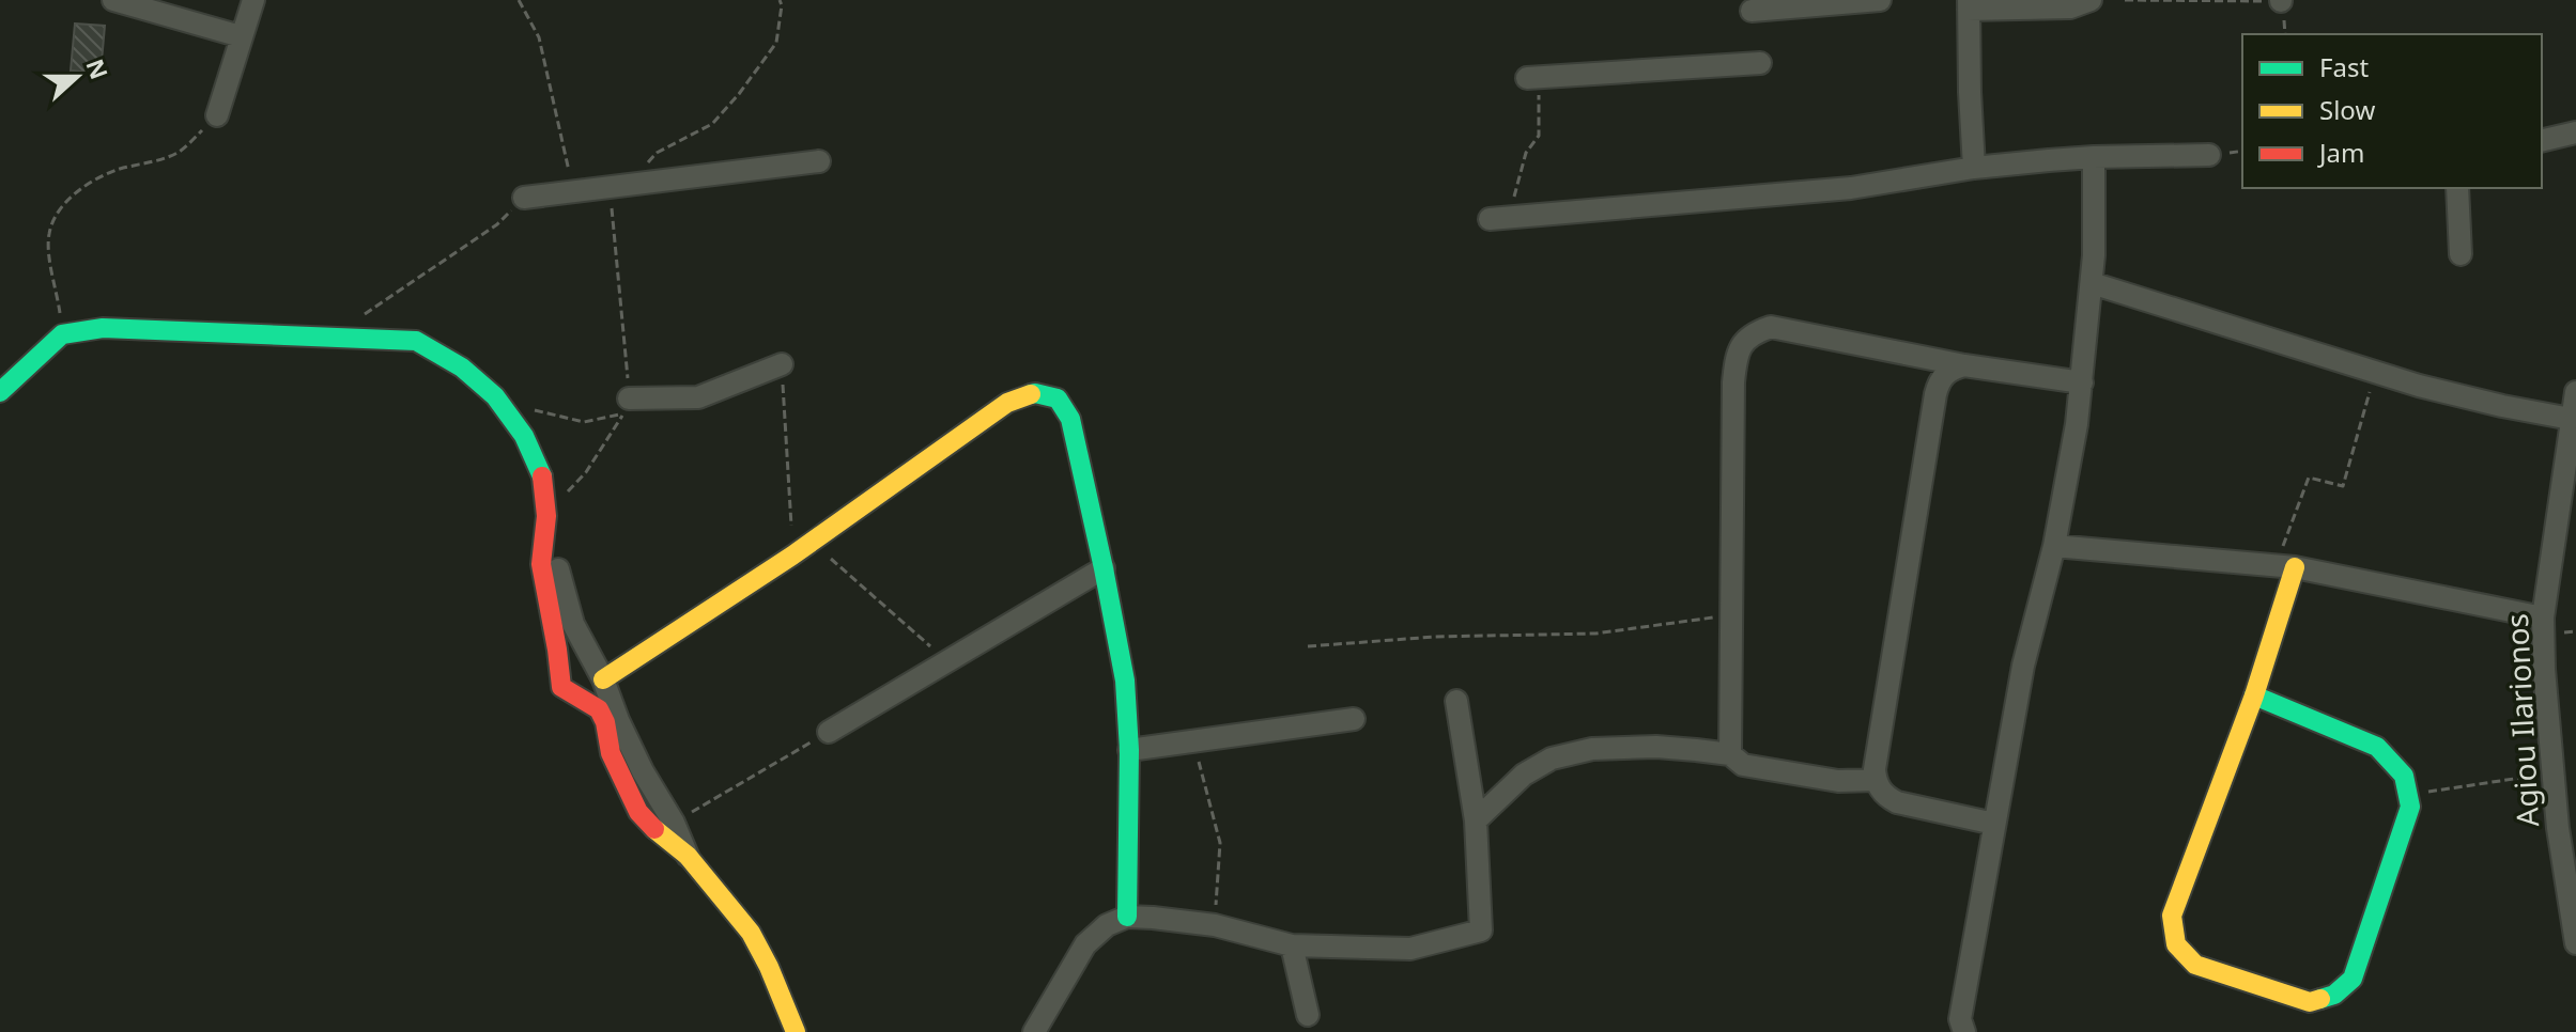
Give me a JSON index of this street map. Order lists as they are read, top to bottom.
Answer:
{
  "streets": {
    "street": ["Agiou Ilarionos"]
  },
  "legend": ["Fast", "Slow", "Jam"],
  "north": "right"
}
